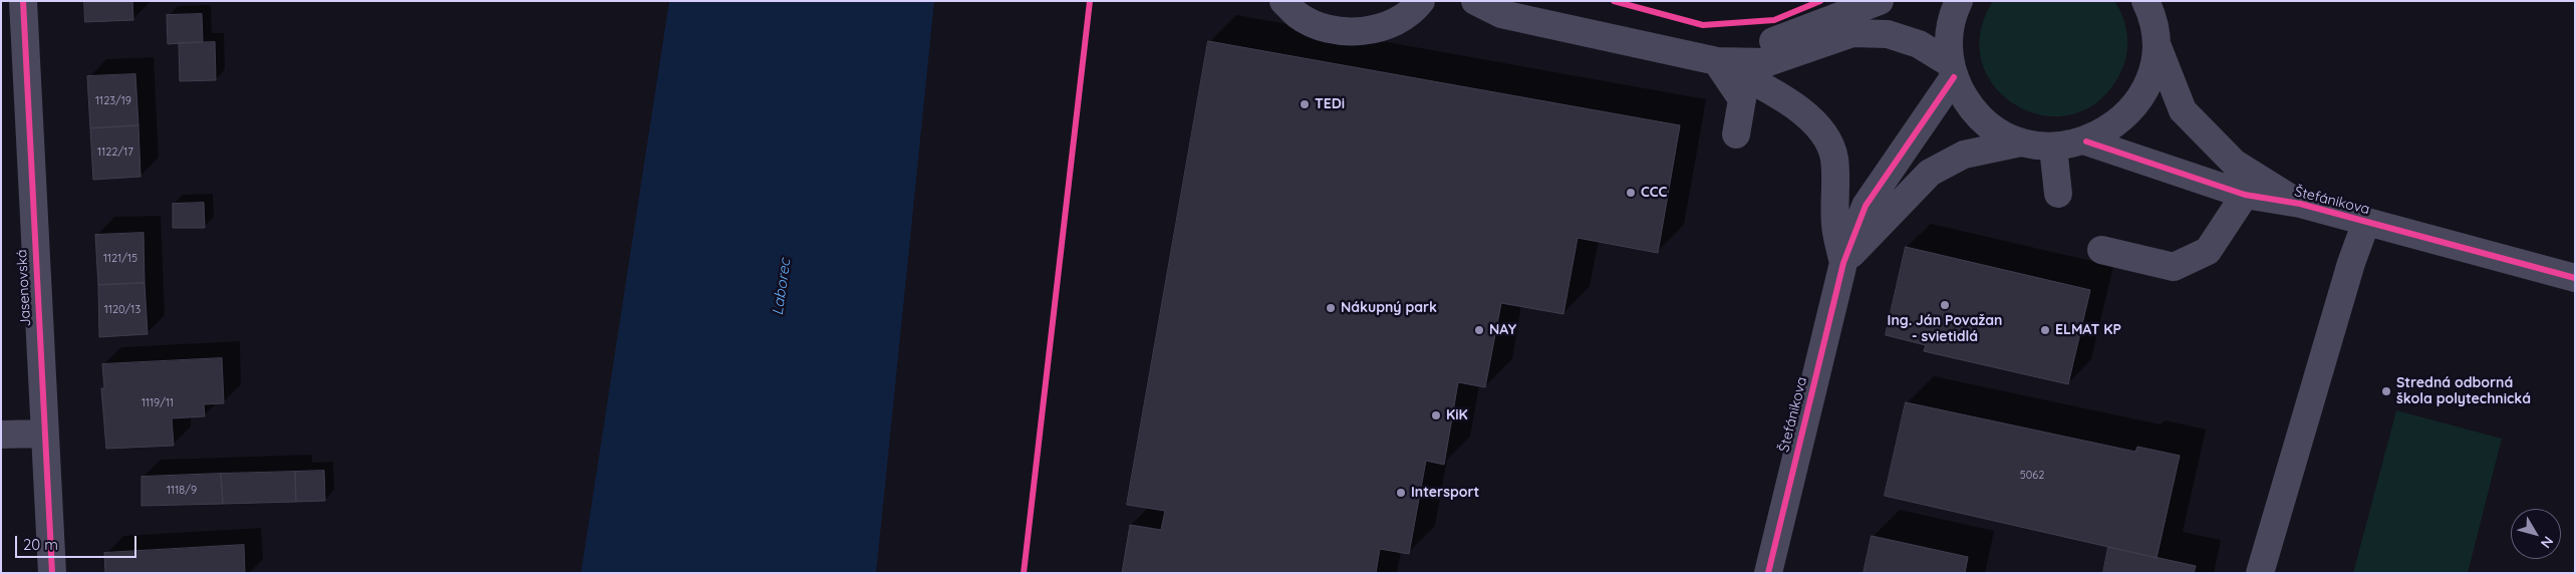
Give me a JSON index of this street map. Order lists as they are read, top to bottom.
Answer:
{
  "streets": {
    "street": ["Štefánikova", "Jasenovská"]
  },
  "water": ["Laborec"],
  "places": [
    "TEDi",
    "CCC",
    "Ing. Ján Považan - svietidlá",
    "Nákupný park",
    "NAY",
    "ELMAT KP",
    "Stredná odborná škola polytechnická",
    "KiK",
    "Intersport"
  ],
  "house_numbers": [
    "1123/19",
    "1122/17",
    "1121/15",
    "1120/13",
    "1119/11",
    "5062",
    "1118/9"
  ],
  "scale_bar": "20 m",
  "north": "bottom right"
}
